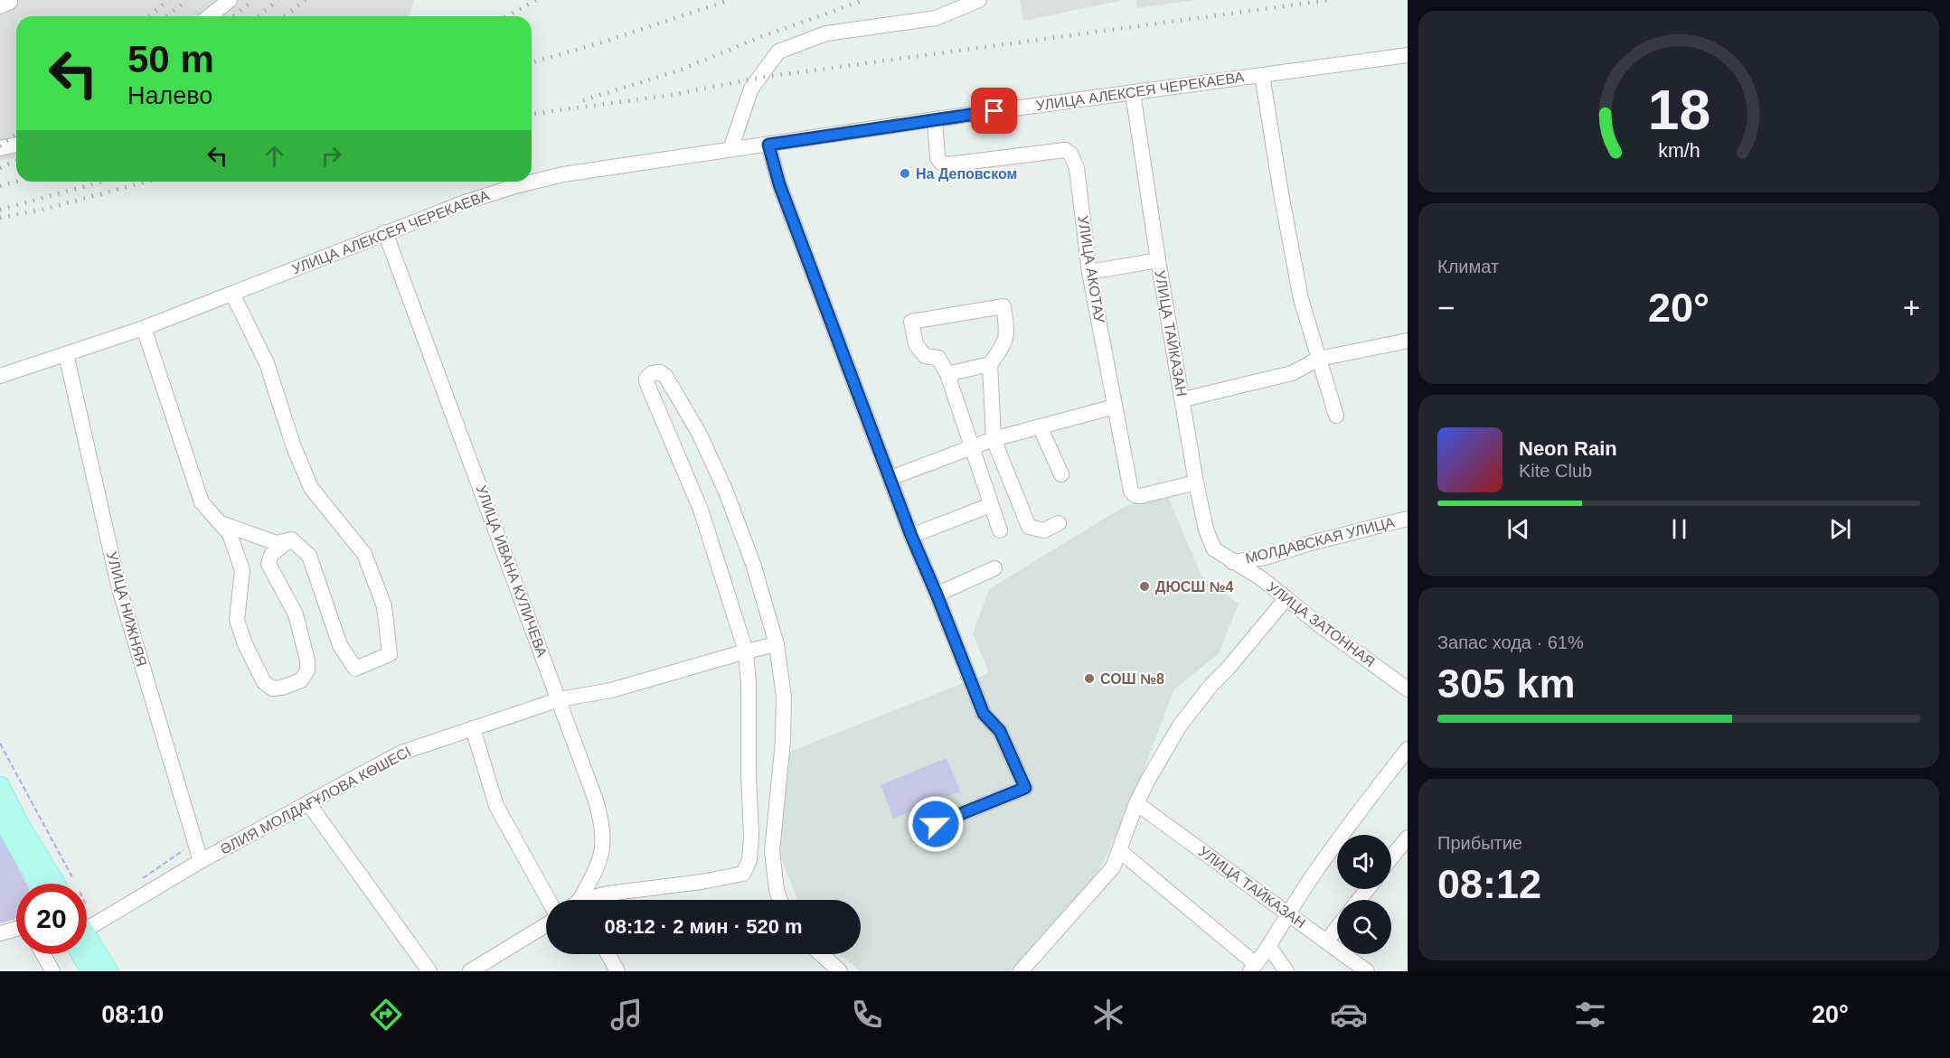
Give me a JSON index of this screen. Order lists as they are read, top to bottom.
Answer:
{
  "streets": {
    "street": [
      "УЛИЦА АЛЕКСЕЯ ЧЕРЕКАЕВА",
      "УЛИЦА АКОТАУ",
      "УЛИЦА ТАЙКАЗАН",
      "МОЛДАВСКАЯ УЛИЦА",
      "УЛИЦА ИВАНА КУЛИЧЕВА",
      "УЛИЦА НИЖНЯЯ",
      "УЛИЦА ЗАТОННАЯ",
      "ӘЛИЯ МОЛДАҒҰЛОВА КӨШЕСІ"
    ]
  },
  "crossings": [
    ["УЛИЦА АЛЕКСЕЯ ЧЕРЕКАЕВА", "УЛИЦА АКОТАУ"],
    ["УЛИЦА АЛЕКСЕЯ ЧЕРЕКАЕВА", "УЛИЦА ТАЙКАЗАН"],
    ["УЛИЦА АЛЕКСЕЯ ЧЕРЕКАЕВА", "УЛИЦА ИВАНА КУЛИЧЕВА"],
    ["УЛИЦА АЛЕКСЕЯ ЧЕРЕКАЕВА", "УЛИЦА НИЖНЯЯ"],
    ["УЛИЦА АКОТАУ", "УЛИЦА ТАЙКАЗАН"],
    ["УЛИЦА ТАЙКАЗАН", "МОЛДАВСКАЯ УЛИЦА"],
    ["УЛИЦА ТАЙКАЗАН", "УЛИЦА ЗАТОННАЯ"],
    ["МОЛДАВСКАЯ УЛИЦА", "УЛИЦА ЗАТОННАЯ"],
    ["УЛИЦА ИВАНА КУЛИЧЕВА", "ӘЛИЯ МОЛДАҒҰЛОВА КӨШЕСІ"],
    ["УЛИЦА НИЖНЯЯ", "ӘЛИЯ МОЛДАҒҰЛОВА КӨШЕСІ"]
  ],
  "places": ["На Деповском", "ДЮСШ №4", "СОШ №8"],
  "page": {
    "turn": ["50 m", "Налево"],
    "tile": [
      "Климат",
      ["Запас хода · 61%", "305 km"],
      ["Прибытие", "08:12"]
    ],
    "heat": ["−", "20°", "+"],
    "song": ["Neon Rain", "Kite Club"],
    "limit": "20",
    "trip": "08:12 · 2 мин · 520 m",
    "tabs": ["08:10", "20°"],
    "gauge": ["18", "km/h"]
  }
}
